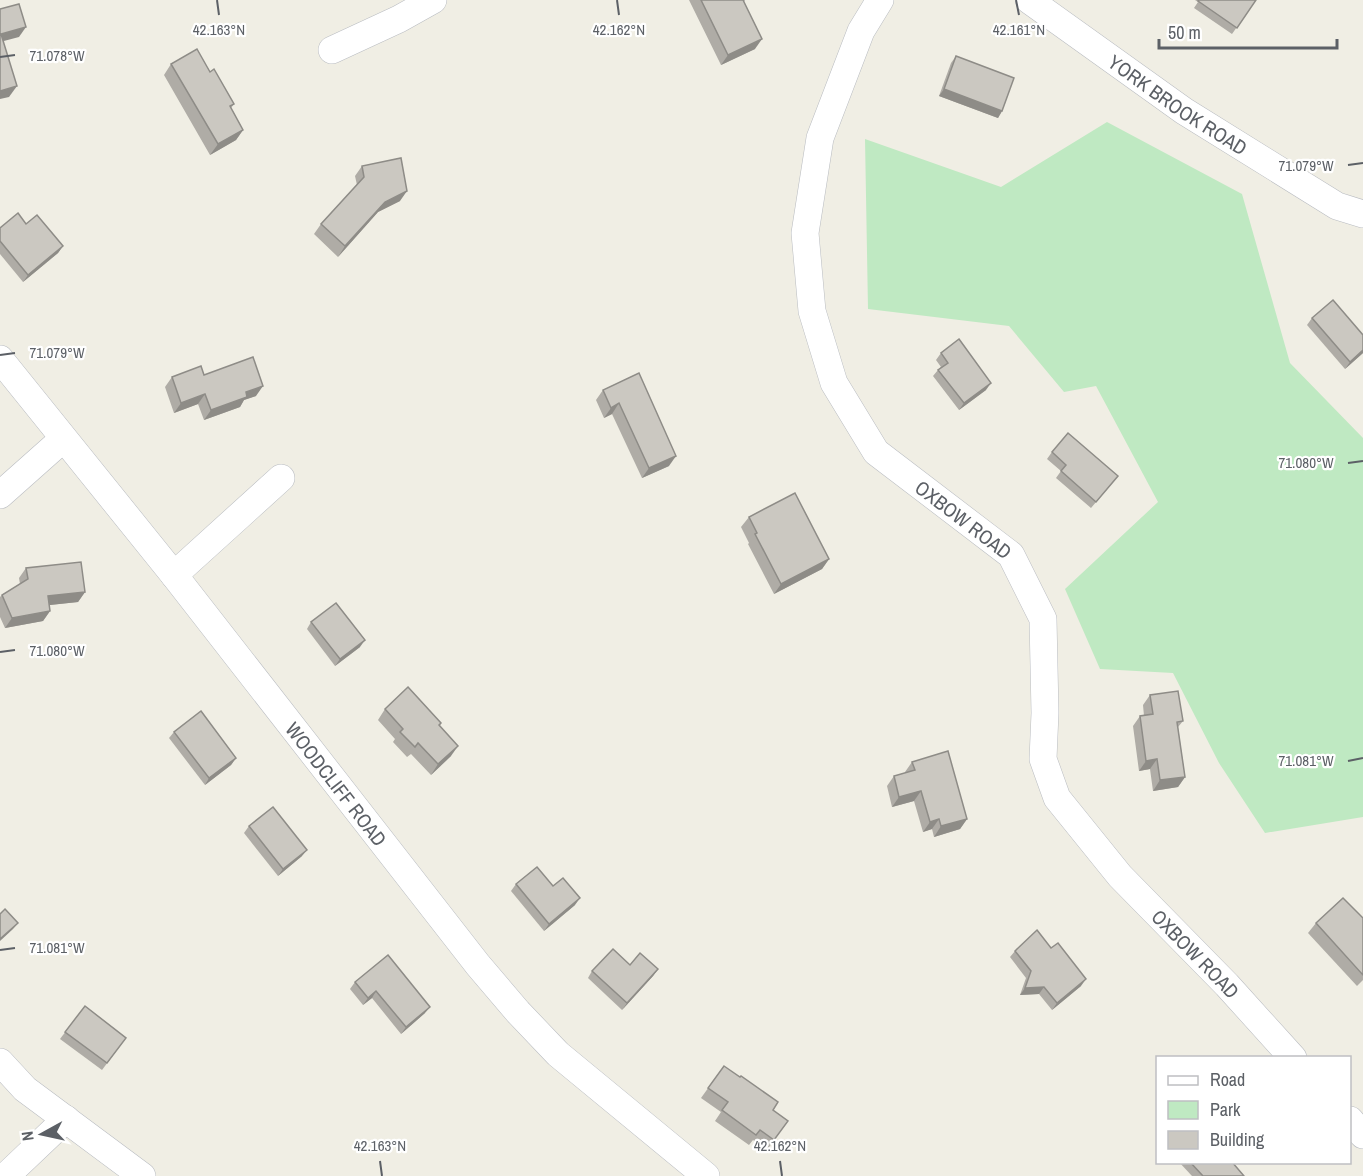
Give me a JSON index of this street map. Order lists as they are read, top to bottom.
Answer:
{
  "streets": {
    "street": ["YORK BROOK ROAD", "OXBOW ROAD", "WOODCLIFF ROAD"]
  },
  "legend": ["Road", "Park", "Building"],
  "scale_bar": "50 m",
  "north": "left",
  "coordinates": [
    "42.163°N",
    "42.162°N",
    "42.161°N",
    "71.078°W",
    "71.079°W",
    "71.080°W",
    "71.081°W"
  ]
}
